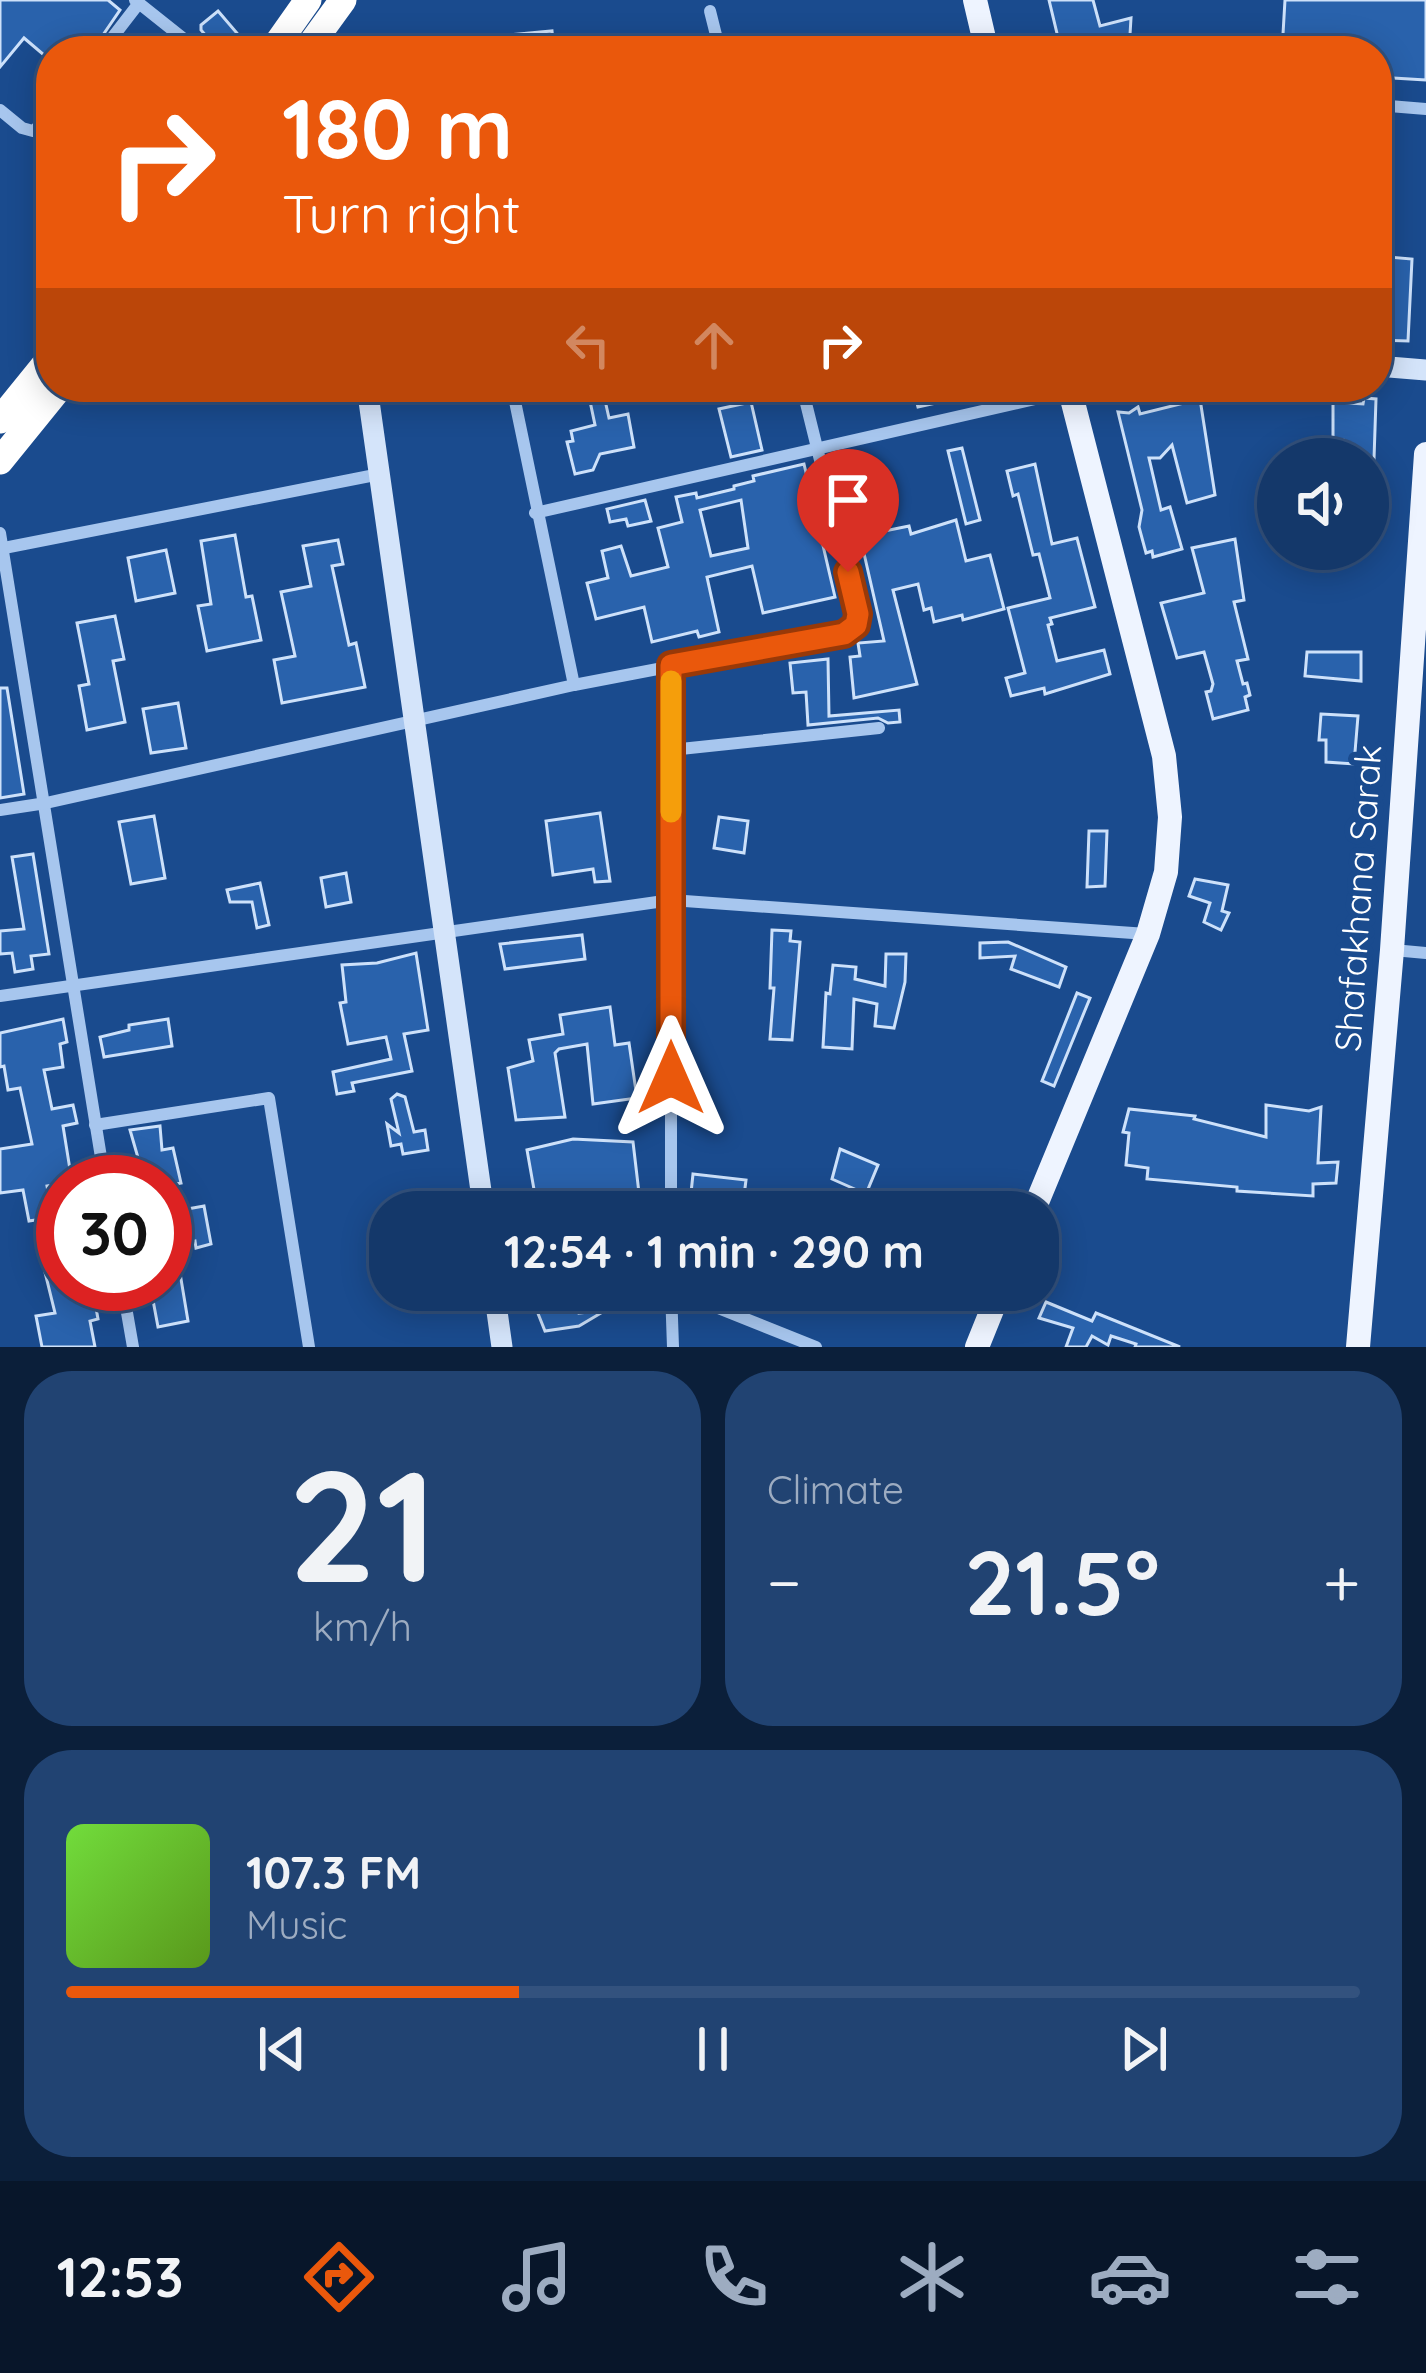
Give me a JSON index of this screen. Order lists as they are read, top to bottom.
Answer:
{
  "streets": {
    "main road": ["Shafakhana Sarak"]
  },
  "page": {
    "turn": ["180 m", "Turn right"],
    "limit": "30",
    "trip": "12:54 · 1 min · 290 m",
    "tile": [
      ["21", "km/h"],
      "Climate"
    ],
    "heat": ["−", "21.5°", "+"],
    "song": ["107.3 FM", "Music"],
    "tabs": "12:53"
  }
}
